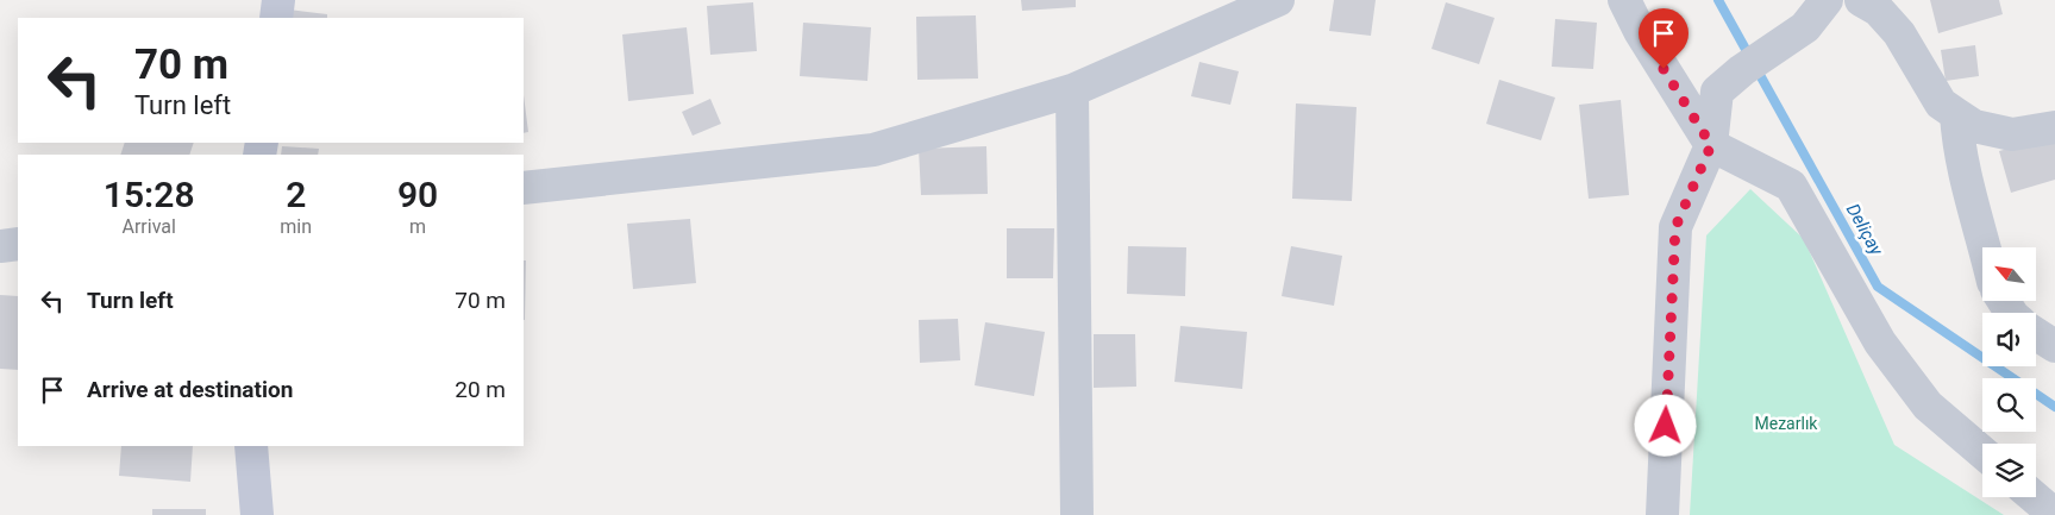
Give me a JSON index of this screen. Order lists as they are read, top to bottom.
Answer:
{
  "water": ["Deliçay"],
  "parks": ["Mezarlık"],
  "north": "top left",
  "page": {
    "turn": ["70 m", "Turn left"],
    "eta": [
      "15:28",
      "Arrival",
      "2",
      "min",
      "90",
      "m"
    ],
    "list": [
      {
        "name": "Turn left",
        "value": "70 m"
      },
      {
        "name": "Arrive at destination",
        "value": "20 m"
      }
    ]
  }
}
